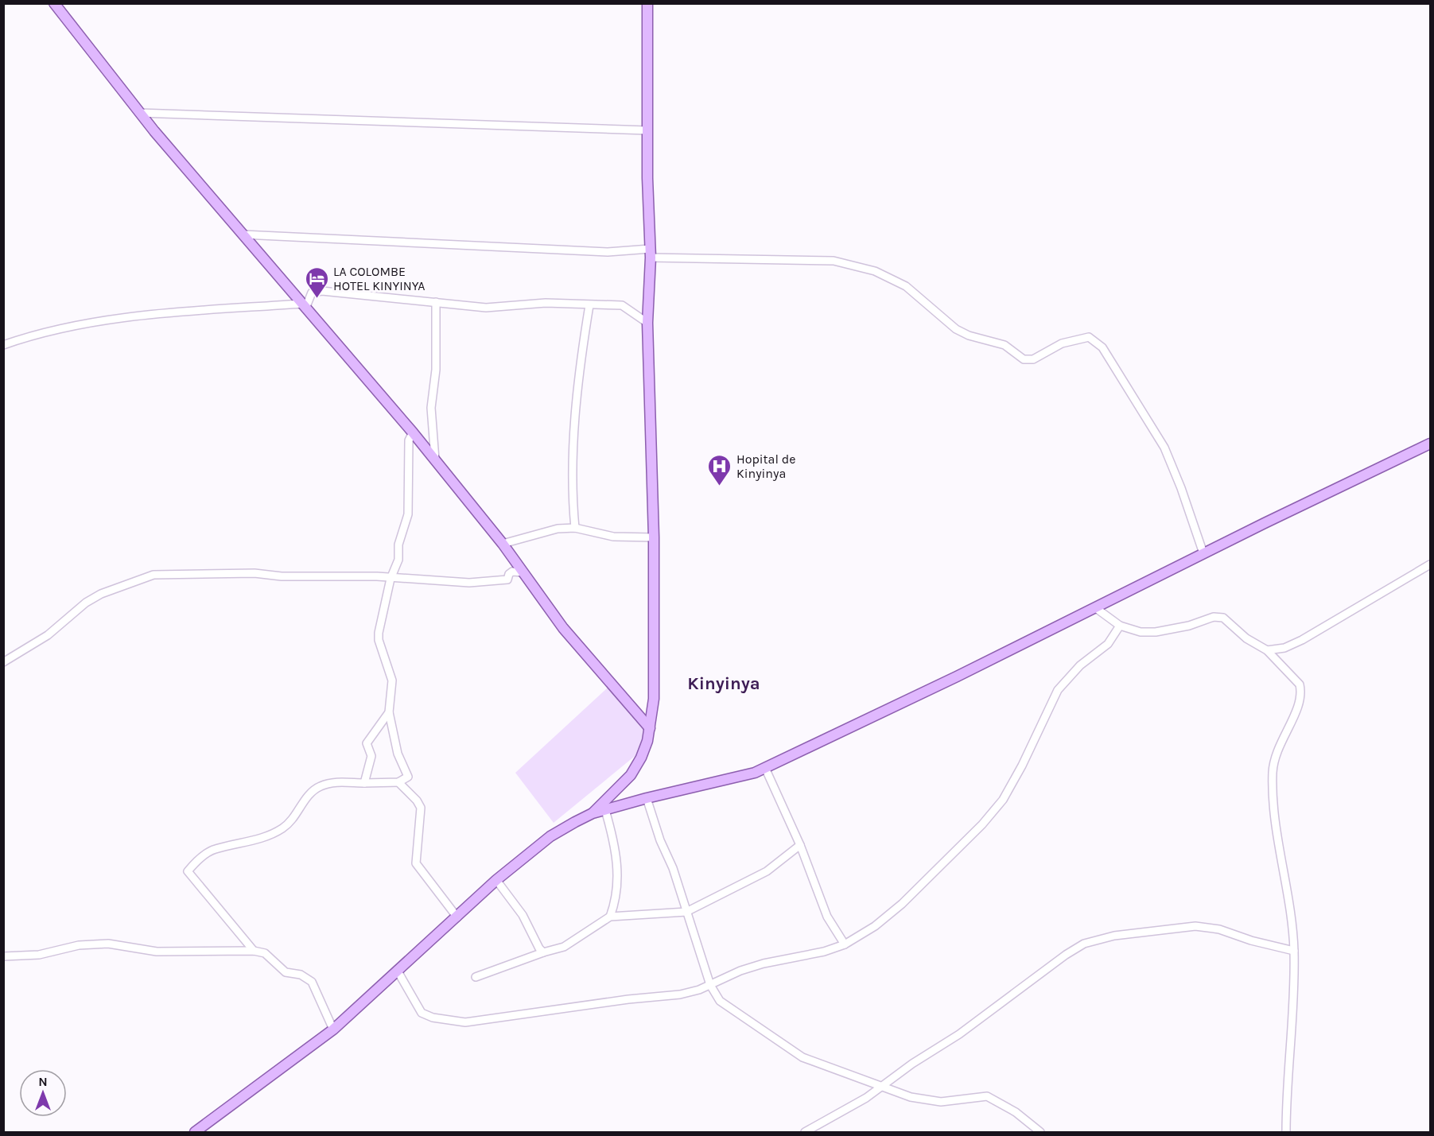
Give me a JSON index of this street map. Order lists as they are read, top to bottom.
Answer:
{
  "districts": ["Kinyinya"],
  "places": {
    "hotel": ["LA COLOMBE HOTEL KINYINYA"],
    "hospital": ["Hopital de Kinyinya"]
  },
  "north": "top"
}
